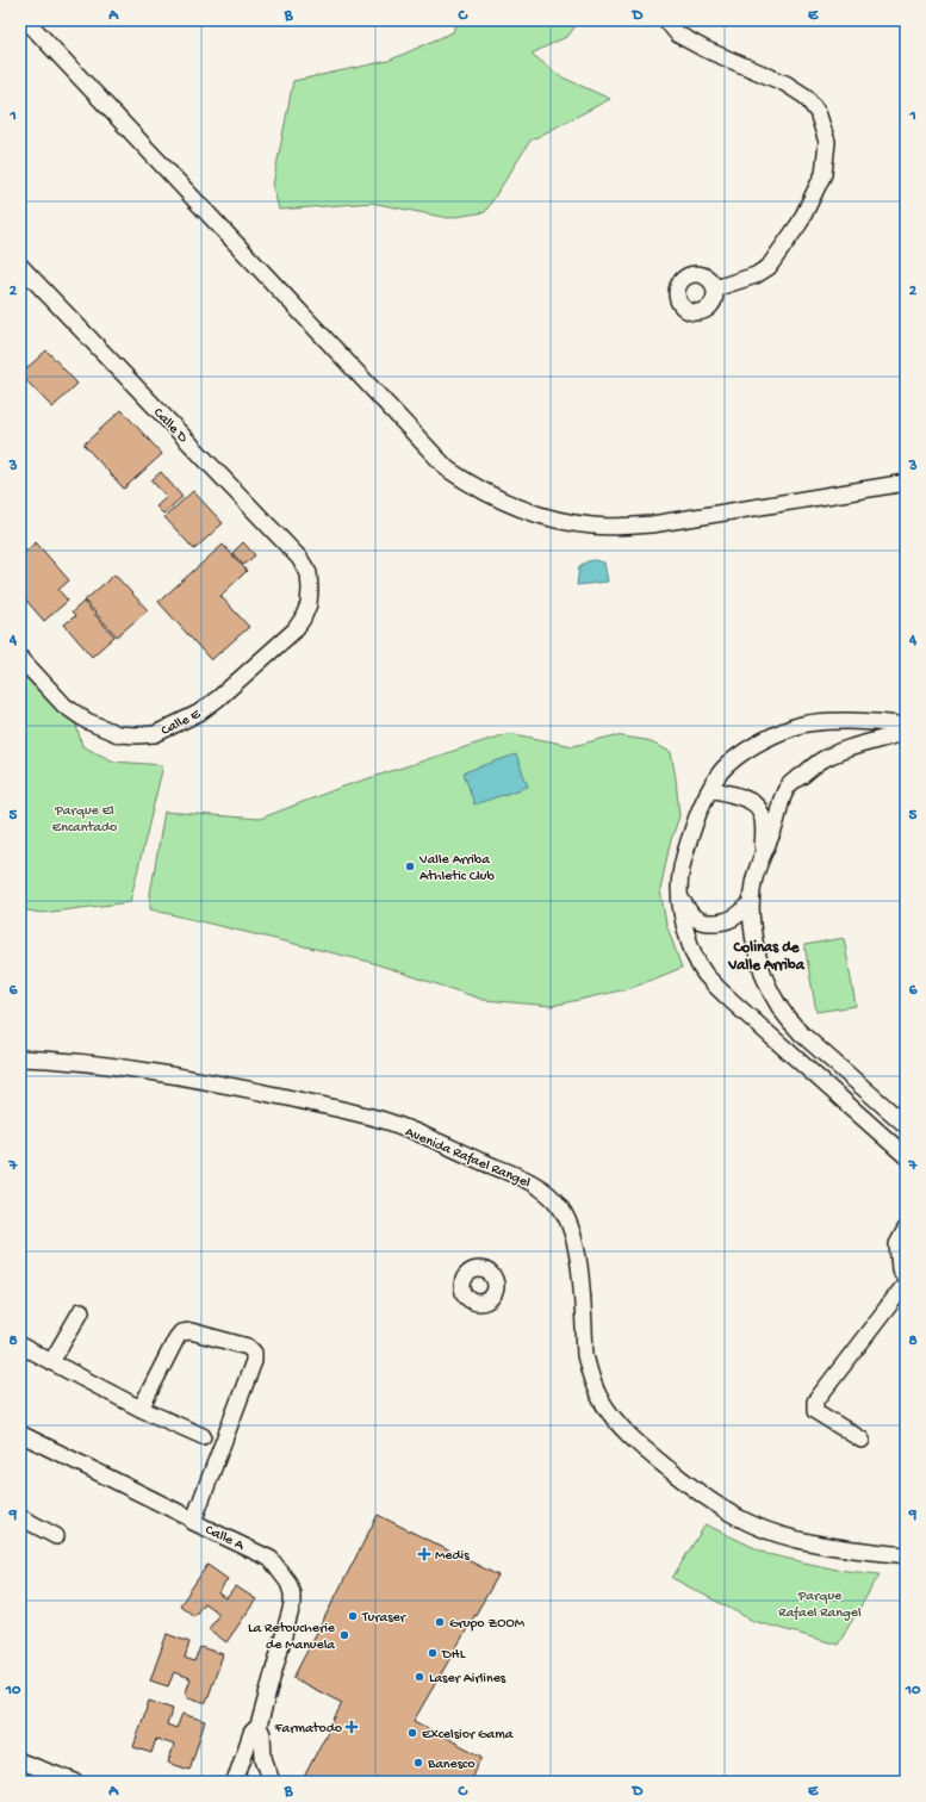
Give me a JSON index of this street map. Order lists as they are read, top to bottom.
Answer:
{
  "streets": {
    "street": [
      "Calle D",
      "Calle E",
      "Avenida Rafael Rangel",
      "Calle A"
    ]
  },
  "crossings": [
    ["Calle D", "Calle E"]
  ],
  "districts": ["Colinas de Valle Arriba"],
  "parks": ["Parque El Encantado", "Parque Rafael Rangel"],
  "places": {
    "other": [
      "Valle Arriba Athletic Club",
      "Turaser",
      "Grupo ZOOM",
      "La Retoucherie de Manuela",
      "DHL",
      "Laser Airlines",
      "Excelsior Gama",
      "Banesco"
    ],
    "health": ["Medis", "Farmatodo"]
  },
  "grid": {
    "columns": [
      "A",
      "B",
      "C",
      "D",
      "E"
    ],
    "rows": [
      "1",
      "2",
      "3",
      "4",
      "5",
      "6",
      "7",
      "8",
      "9",
      "10"
    ]
  }
}
